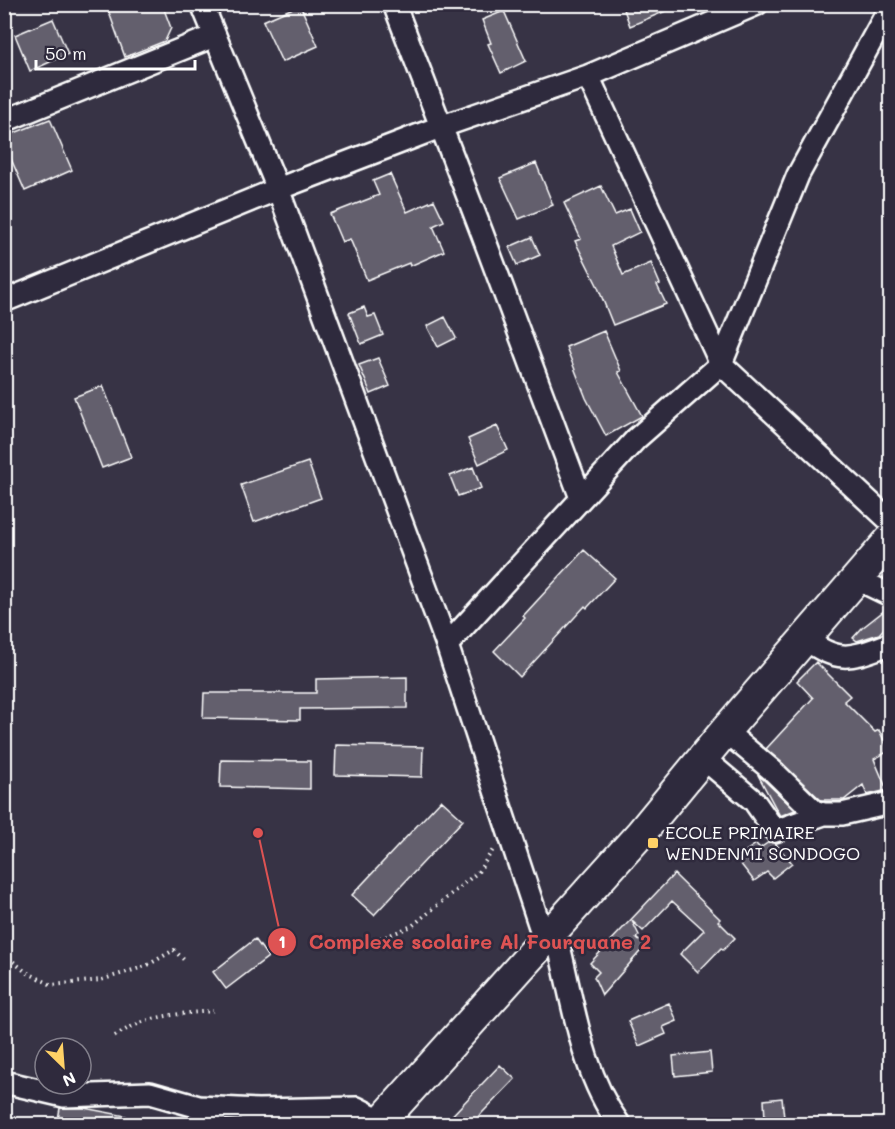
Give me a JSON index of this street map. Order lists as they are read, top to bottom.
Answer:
{
  "places": {
    "other": ["Complexe scolaire Al Fourquane 2"],
    "transit": ["ECOLE PRIMAIRE WENDENMI SONDOGO"]
  },
  "scale_bar": "50 m",
  "north": "bottom right"
}
